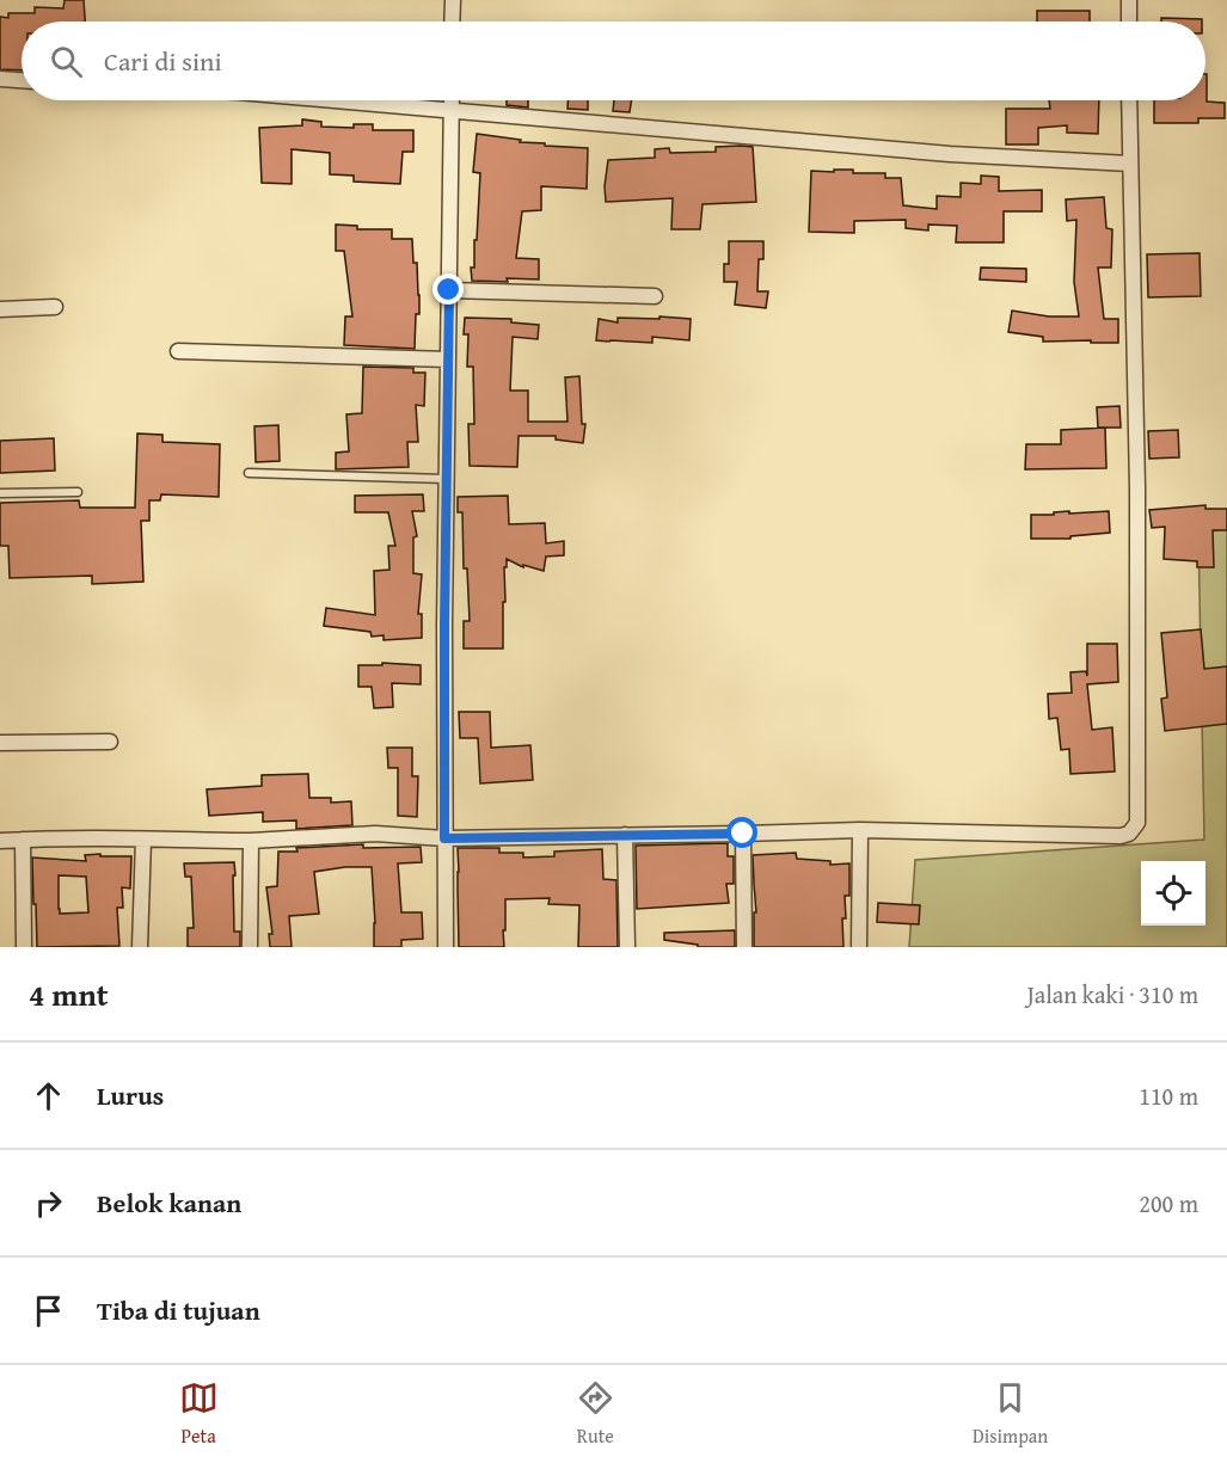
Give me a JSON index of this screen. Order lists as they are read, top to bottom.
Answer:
{
  "page": {
    "search": "Cari di sini",
    "heading": ["4 mnt", "Jalan kaki · 310 m"],
    "list": [
      ["Lurus", "110 m"],
      ["Belok kanan", "200 m"],
      "Tiba di tujuan"
    ],
    "nav": ["Peta", "Rute", "Disimpan"]
  }
}
